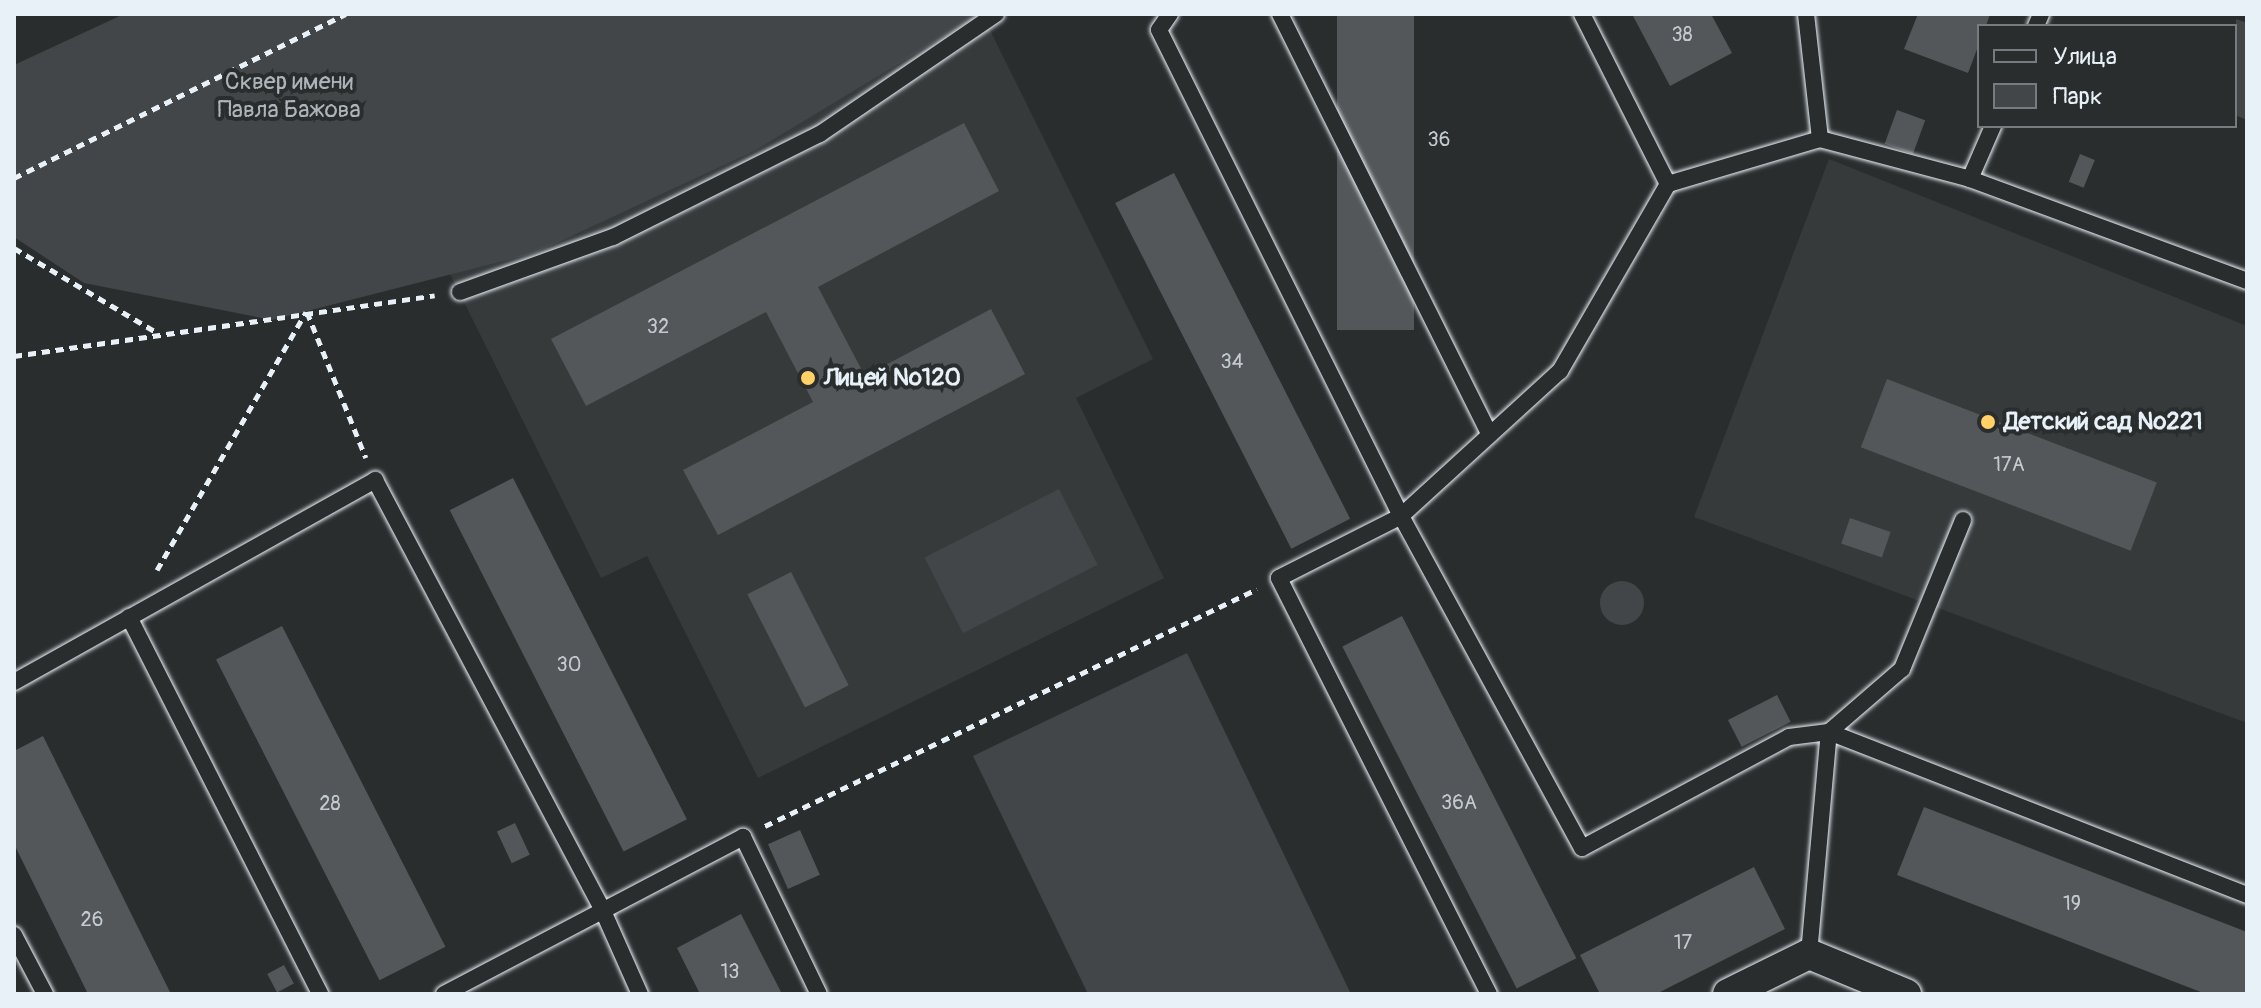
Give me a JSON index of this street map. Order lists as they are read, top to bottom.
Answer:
{
  "parks": ["Сквер имени Павла Бажова"],
  "places": ["Лицей №120", "Детский сад №221"],
  "house_numbers": [
    "38",
    "36",
    "32",
    "34",
    "17А",
    "30",
    "36А",
    "28",
    "19",
    "26",
    "17",
    "13"
  ],
  "legend": ["Улица", "Парк"]
}
